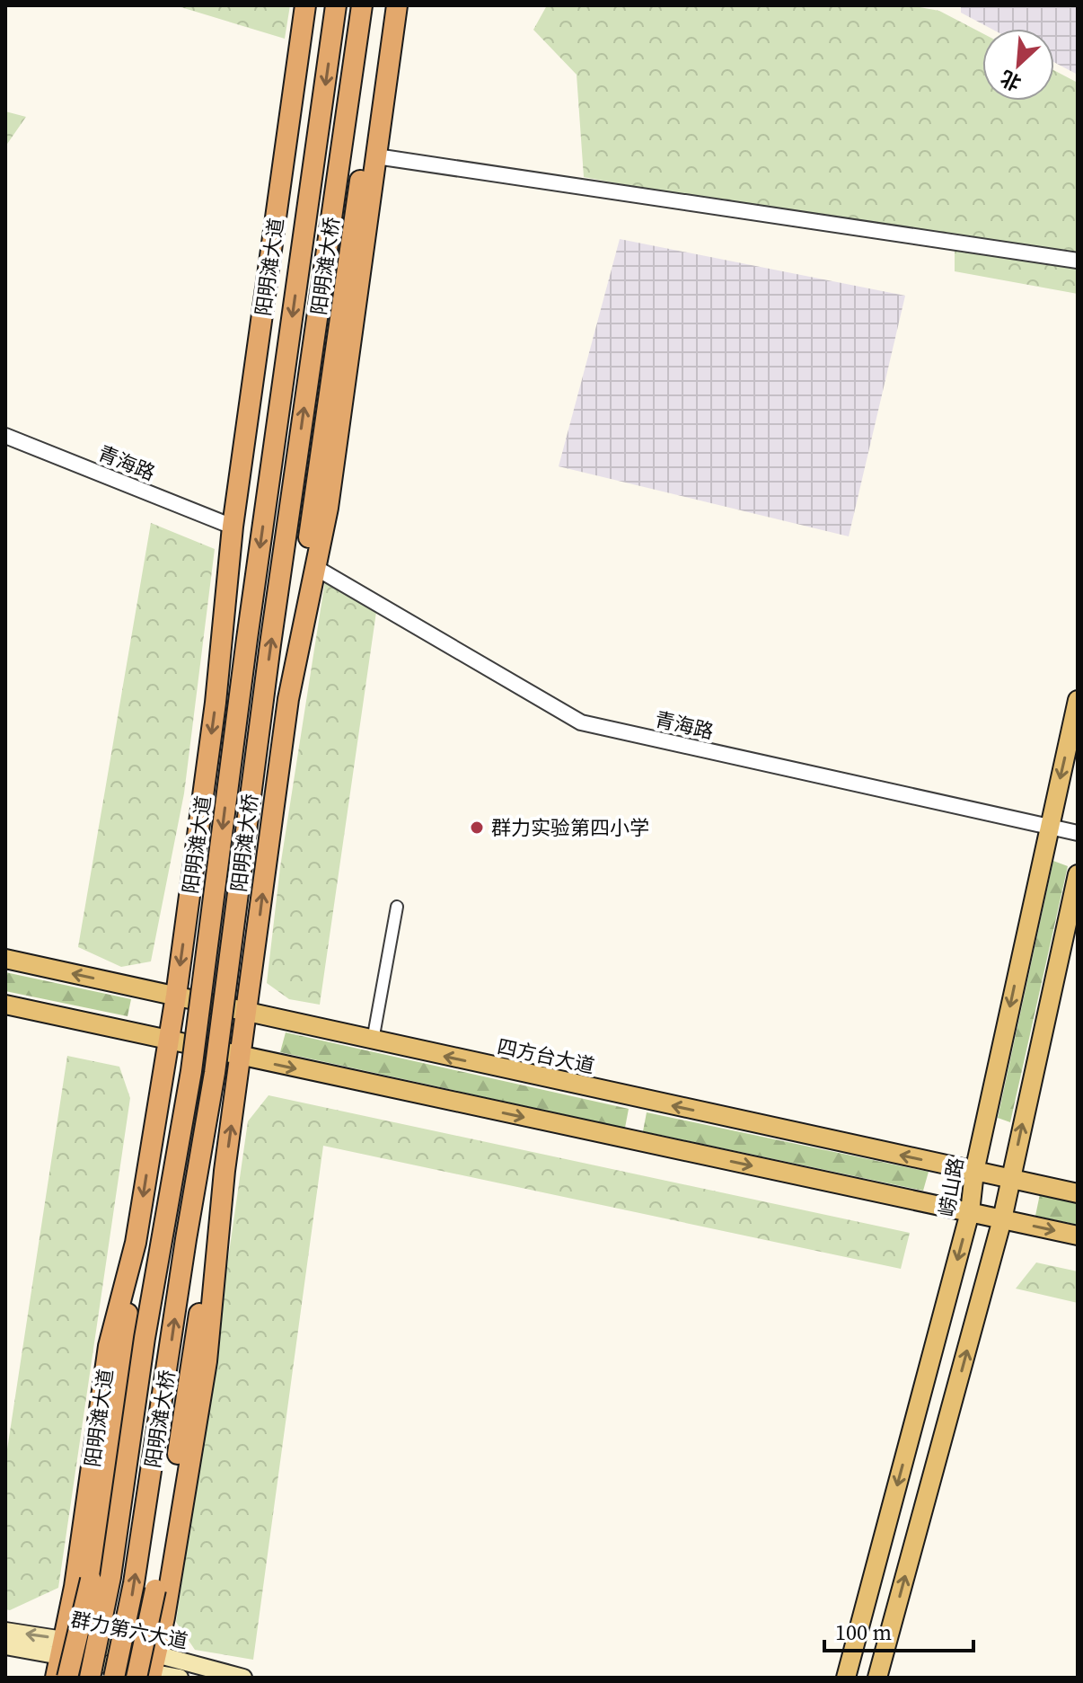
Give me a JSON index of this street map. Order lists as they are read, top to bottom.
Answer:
{
  "streets": {
    "highway": ["阳明滩大桥", "阳明滩大道"],
    "main road": ["四方台大道", "崂山路", "群力第六大道"],
    "street": ["青海路"]
  },
  "crossings": [
    ["阳明滩大道", "青海路"],
    ["阳明滩大道", "四方台大道"],
    ["阳明滩大道", "群力第六大道"],
    ["青海路", "崂山路"],
    ["四方台大道", "崂山路"]
  ],
  "places": ["群力实验第四小学"],
  "scale_bar": "100 m",
  "north": "bottom left"
}
